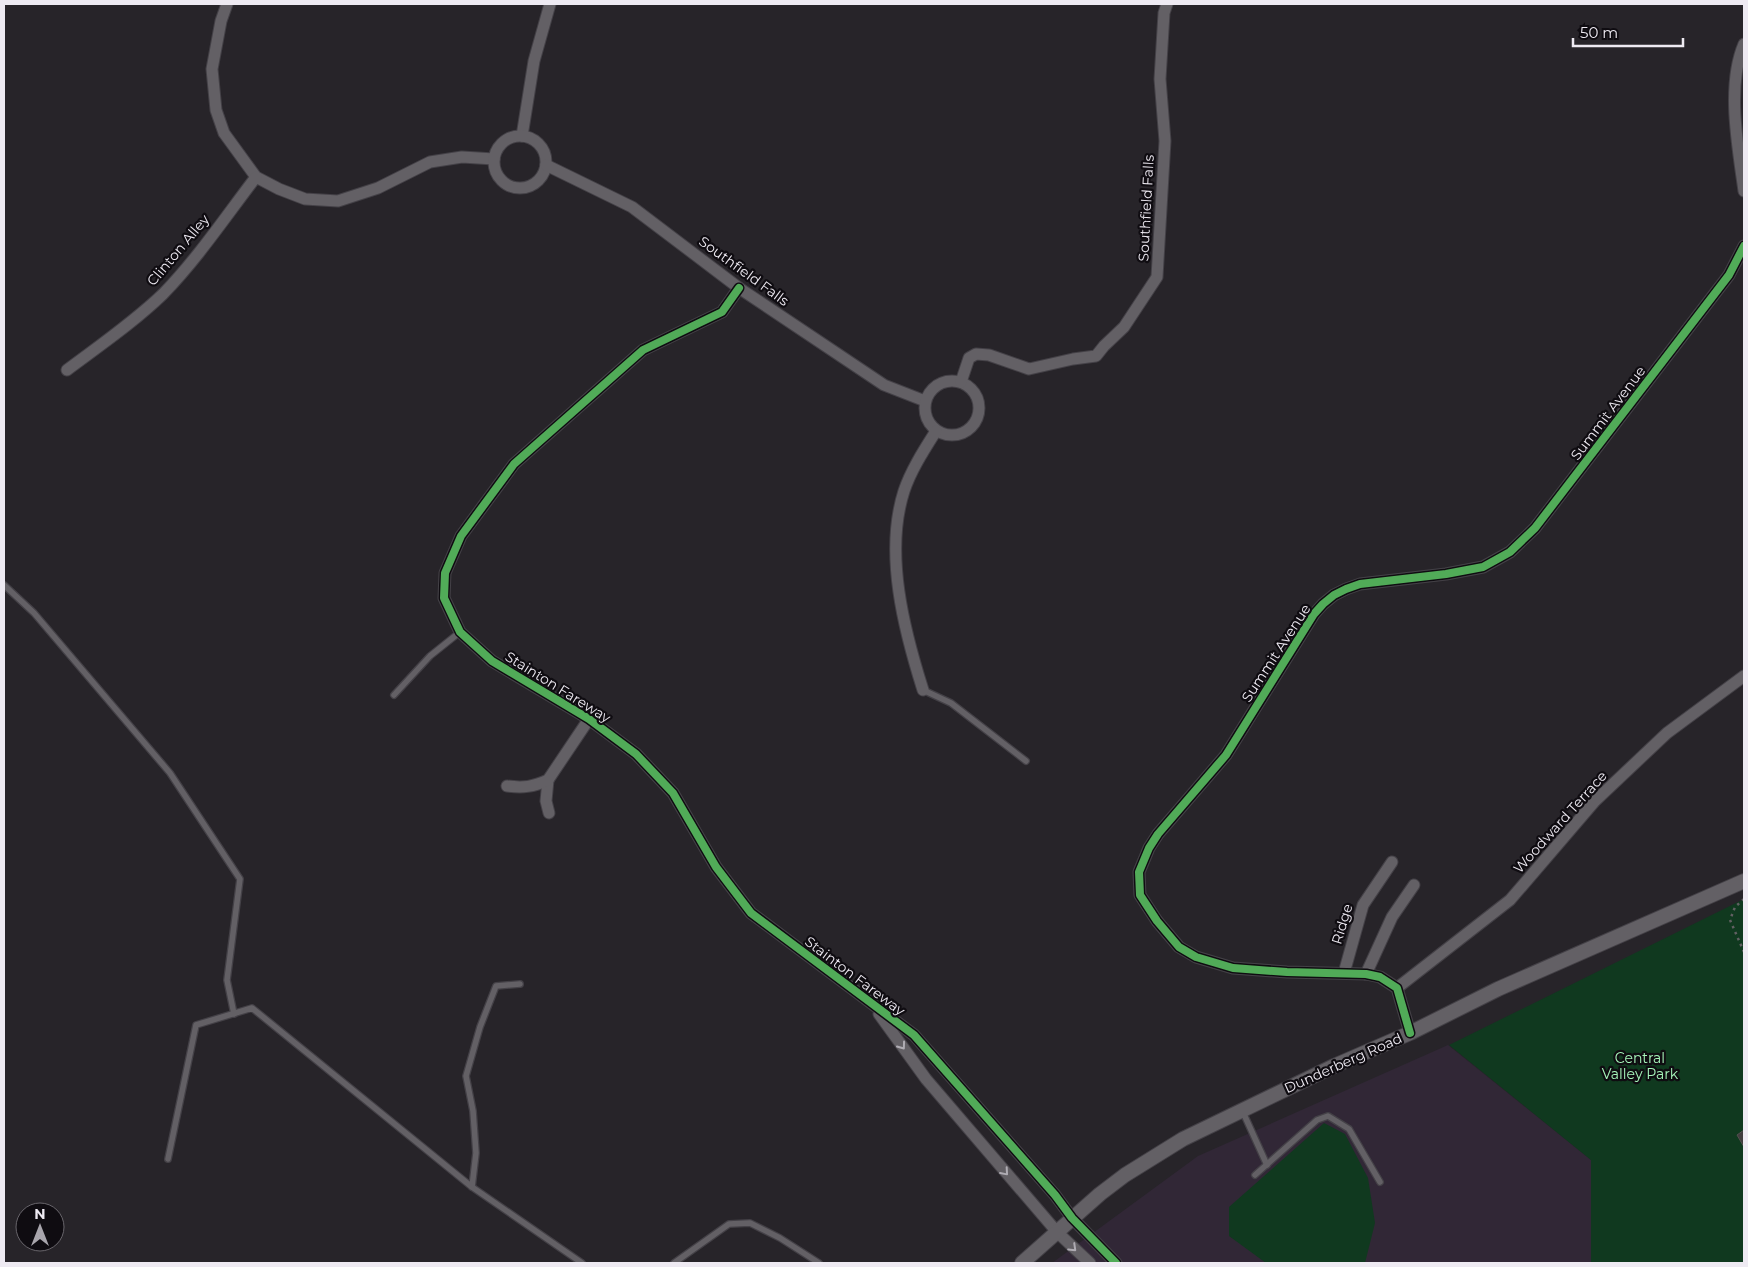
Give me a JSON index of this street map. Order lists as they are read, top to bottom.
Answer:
{
  "streets": {
    "street": [
      "Southfield Falls",
      "Clinton Alley",
      "Summit Avenue",
      "Stainton Fareway",
      "Woodward Terrace",
      "Ridge",
      "Dunderberg Road"
    ]
  },
  "crossings": [
    ["Southfield Falls", "Stainton Fareway"],
    ["Summit Avenue", "Woodward Terrace"],
    ["Summit Avenue", "Ridge"],
    ["Stainton Fareway", "Dunderberg Road"]
  ],
  "parks": ["Central Valley Park"],
  "scale_bar": "50 m",
  "north": "top"
}
